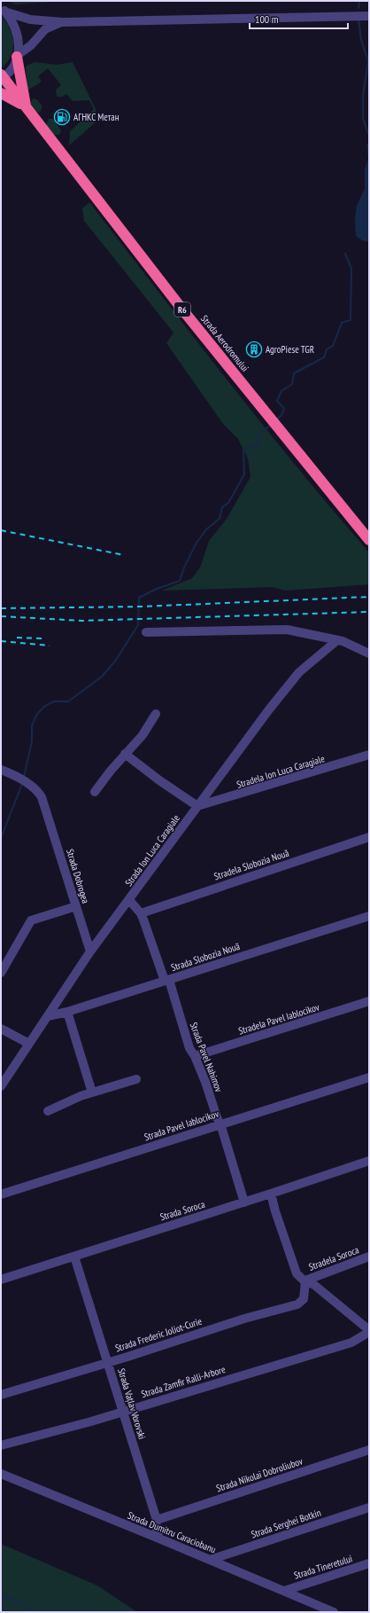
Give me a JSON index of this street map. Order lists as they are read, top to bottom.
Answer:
{
  "streets": {
    "highway": ["R6", "Strada Aerodromului"],
    "street": [
      "Stradela Ion Luca Caragiale",
      "Strada Ion Luca Caragiale",
      "Stradela Slobozia Nouă",
      "Strada Dobrogea",
      "Strada Slobozia Nouă",
      "Stradela Pavel Iablocikov",
      "Strada Pavel Nahimov",
      "Strada Pavel Iablocikov",
      "Strada Soroca",
      "Stradela Sorocа",
      "Strada Frederic Joliot-Curie",
      "Strada Zamfir Ralli-Arbore",
      "Strada Vațlav Vorovski",
      "Strada Nikolai Dobroliubov",
      "Strada Serghei Botkin",
      "Strada Dumitru Caraciobanu",
      "Strada Tineretului"
    ]
  },
  "crossings": [
    ["Stradela Ion Luca Caragiale", "Strada Ion Luca Caragiale"],
    ["Strada Ion Luca Caragiale", "Strada Dobrogea"],
    ["Strada Ion Luca Caragiale", "Strada Slobozia Nouă"],
    ["Strada Ion Luca Caragiale", "Strada Pavel Nahimov"],
    ["Stradela Slobozia Nouă", "Strada Pavel Nahimov"],
    ["Strada Slobozia Nouă", "Strada Pavel Nahimov"],
    ["Stradela Pavel Iablocikov", "Strada Pavel Nahimov"],
    ["Strada Pavel Nahimov", "Strada Pavel Iablocikov"],
    ["Strada Pavel Nahimov", "Strada Soroca"],
    ["Strada Soroca", "Strada Vațlav Vorovski"],
    ["Stradela Sorocа", "Strada Frederic Joliot-Curie"],
    ["Strada Frederic Joliot-Curie", "Strada Vațlav Vorovski"],
    ["Strada Zamfir Ralli-Arbore", "Strada Vațlav Vorovski"],
    ["Strada Vațlav Vorovski", "Strada Nikolai Dobroliubov"],
    ["Strada Vațlav Vorovski", "Strada Dumitru Caraciobanu"],
    ["Strada Serghei Botkin", "Strada Dumitru Caraciobanu"],
    ["Strada Dumitru Caraciobanu", "Strada Tineretului"]
  ],
  "places": {
    "fuel station": ["АГНКС Метан"],
    "building": ["AgroPiese TGR"]
  },
  "scale_bar": "100 m"
}
